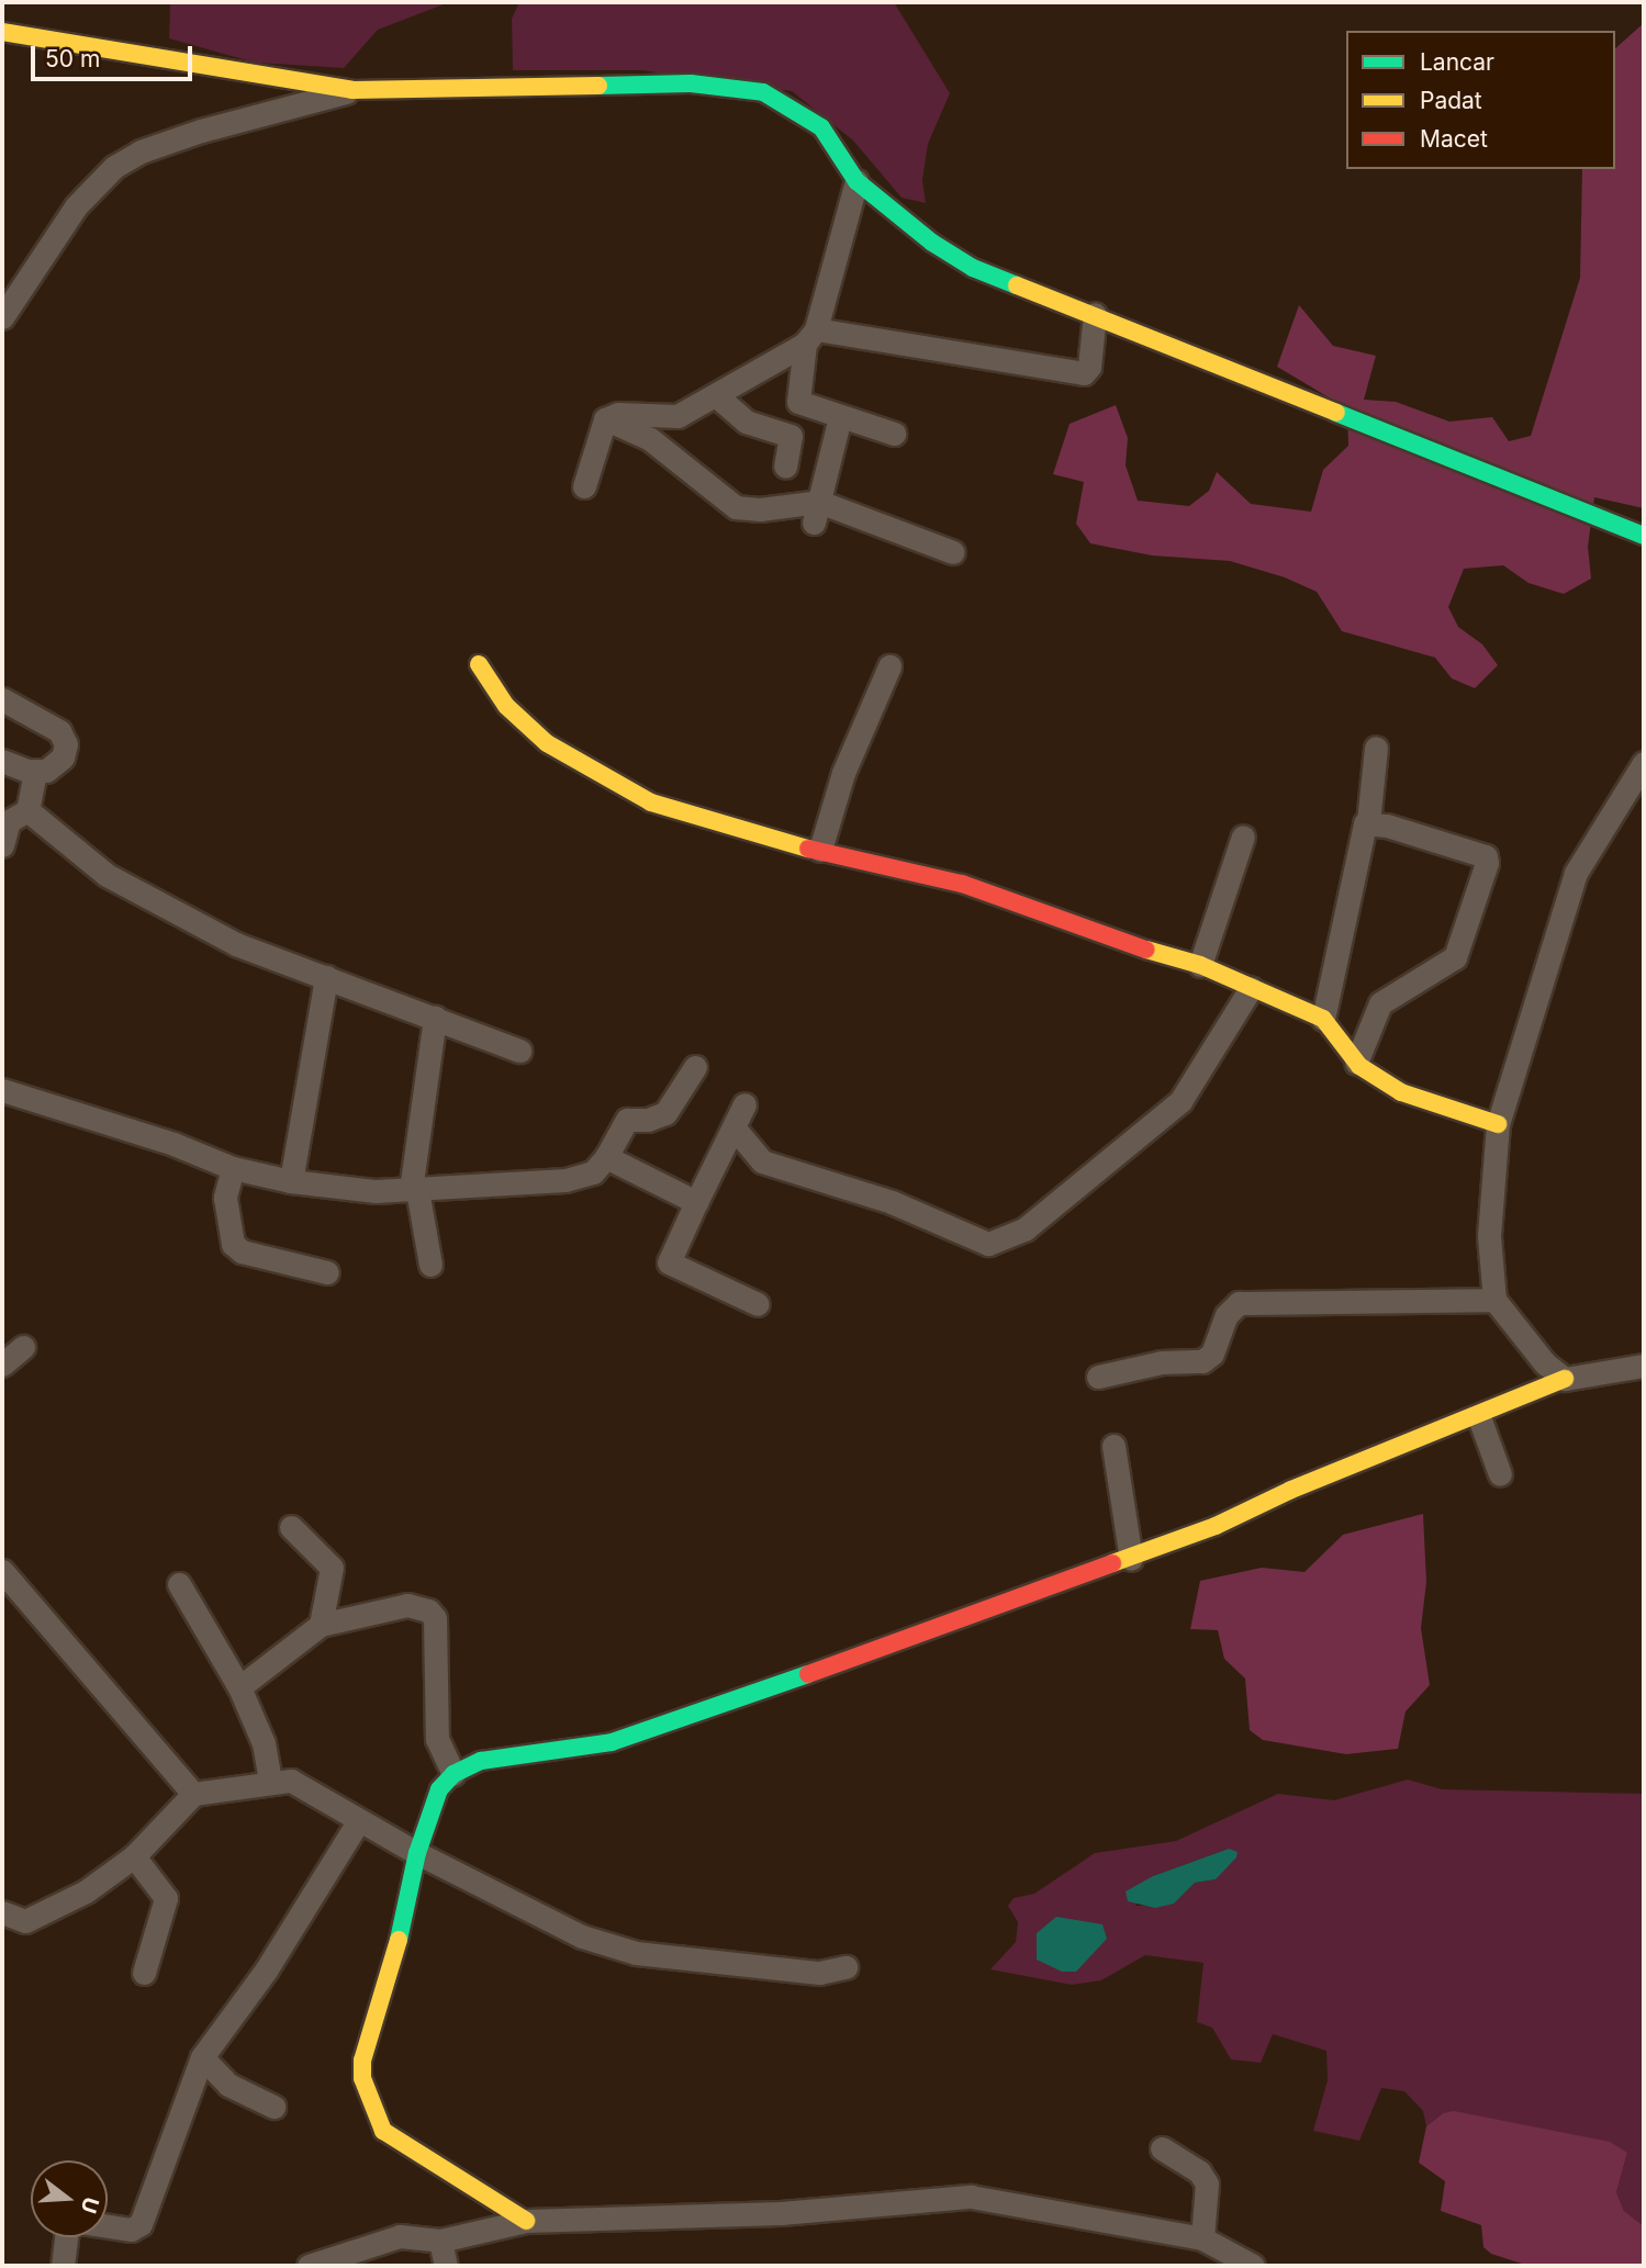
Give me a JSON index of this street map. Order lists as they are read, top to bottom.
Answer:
{
  "legend": ["Lancar", "Padat", "Macet"],
  "scale_bar": "50 m",
  "north": "right"
}
